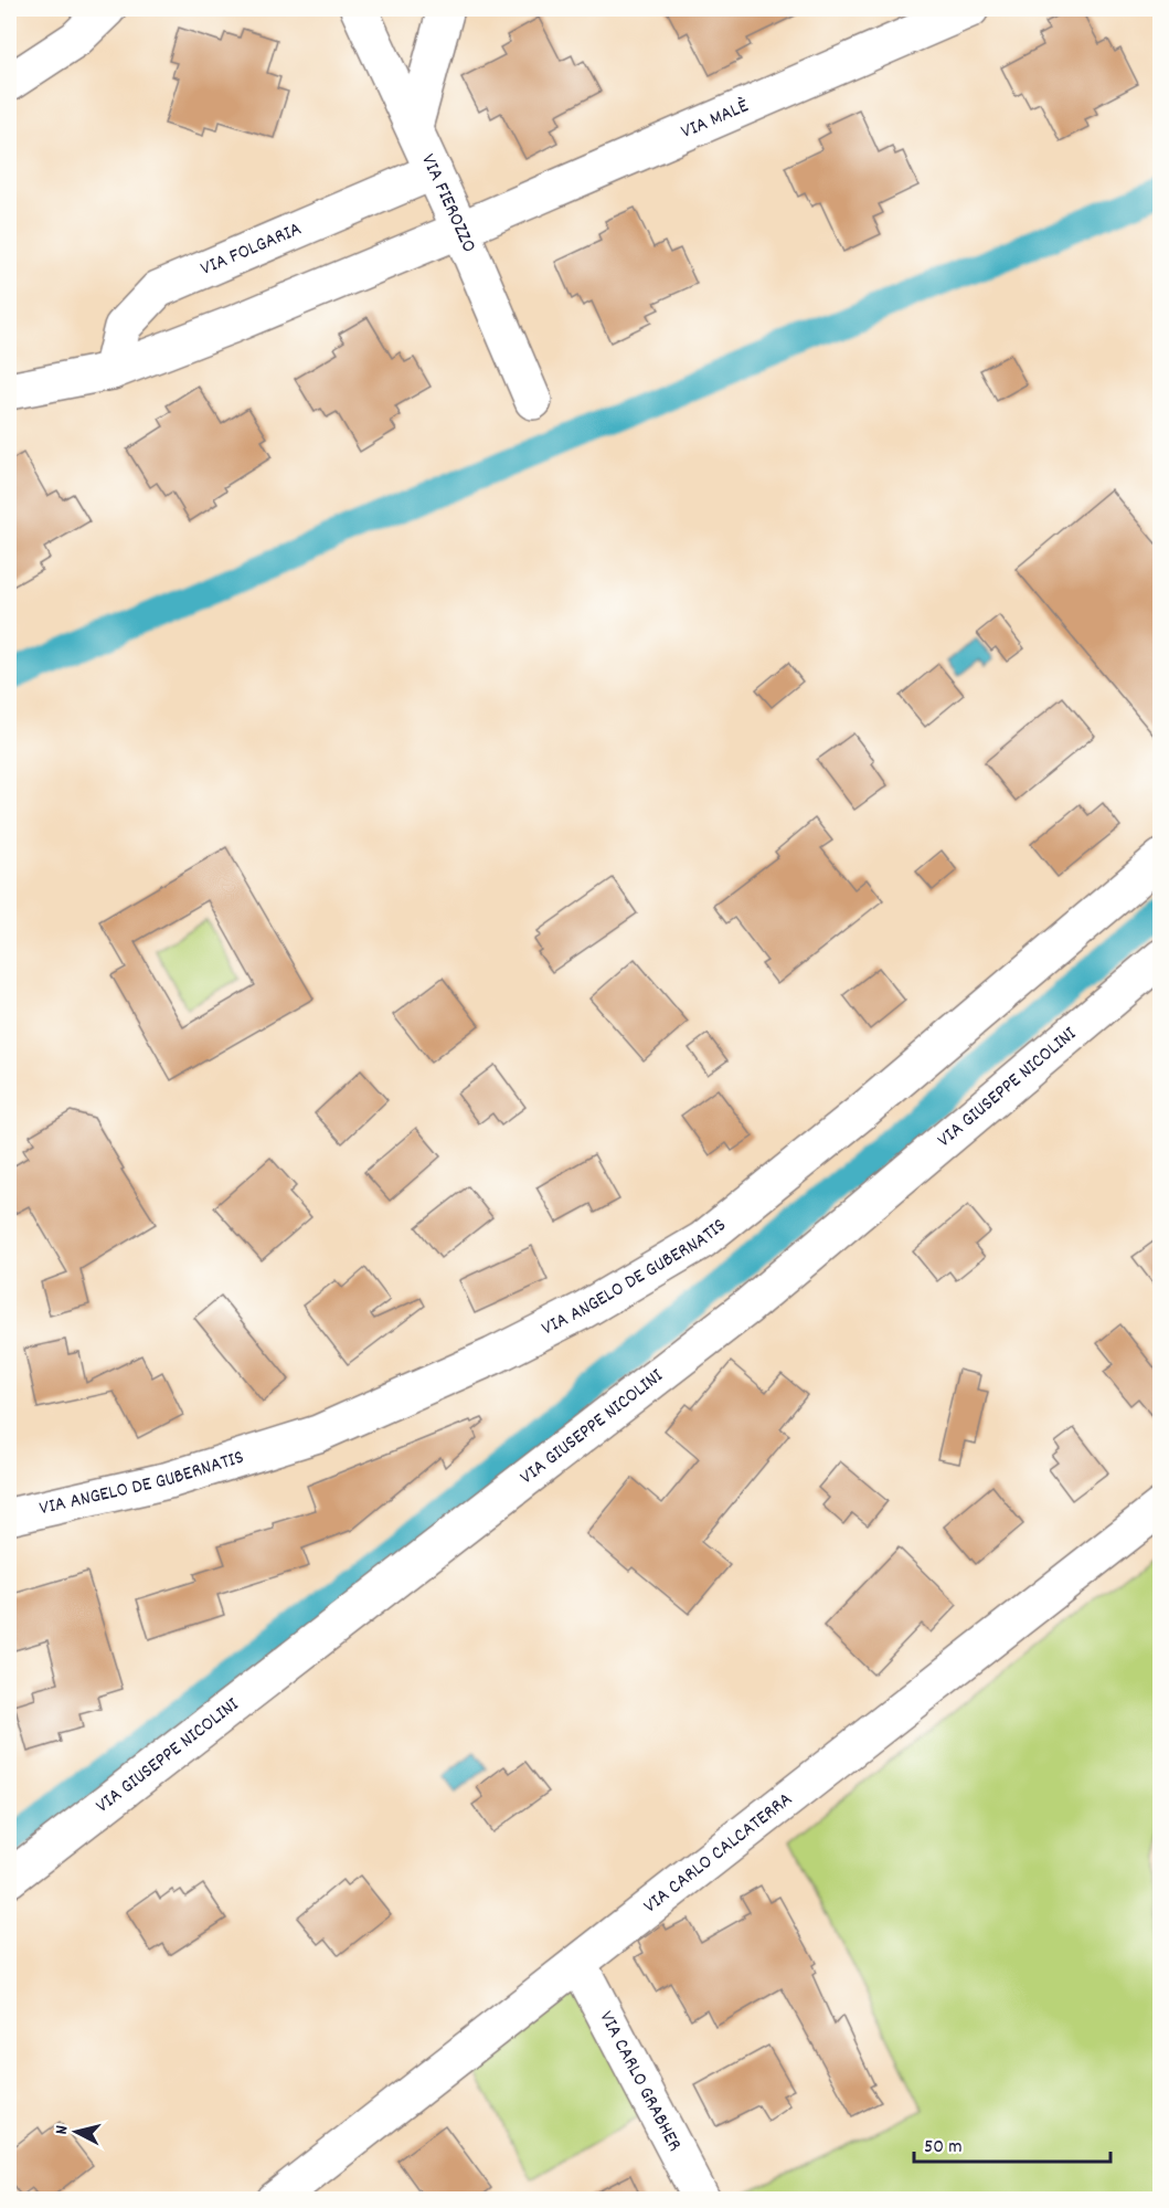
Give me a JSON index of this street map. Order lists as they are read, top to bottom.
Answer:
{
  "streets": {
    "street": [
      "VIA MALÈ",
      "VIA FIEROZZO",
      "VIA FOLGARIA",
      "VIA GIUSEPPE NICOLINI",
      "VIA ANGELO DE GUBERNATIS",
      "VIA CARLO CALCATERRA",
      "VIA CARLO GRABHER"
    ]
  },
  "crossings": [
    ["VIA MALÈ", "VIA FIEROZZO"],
    ["VIA FIEROZZO", "VIA FOLGARIA"],
    ["VIA CARLO CALCATERRA", "VIA CARLO GRABHER"]
  ],
  "scale_bar": "50 m",
  "north": "left"
}
